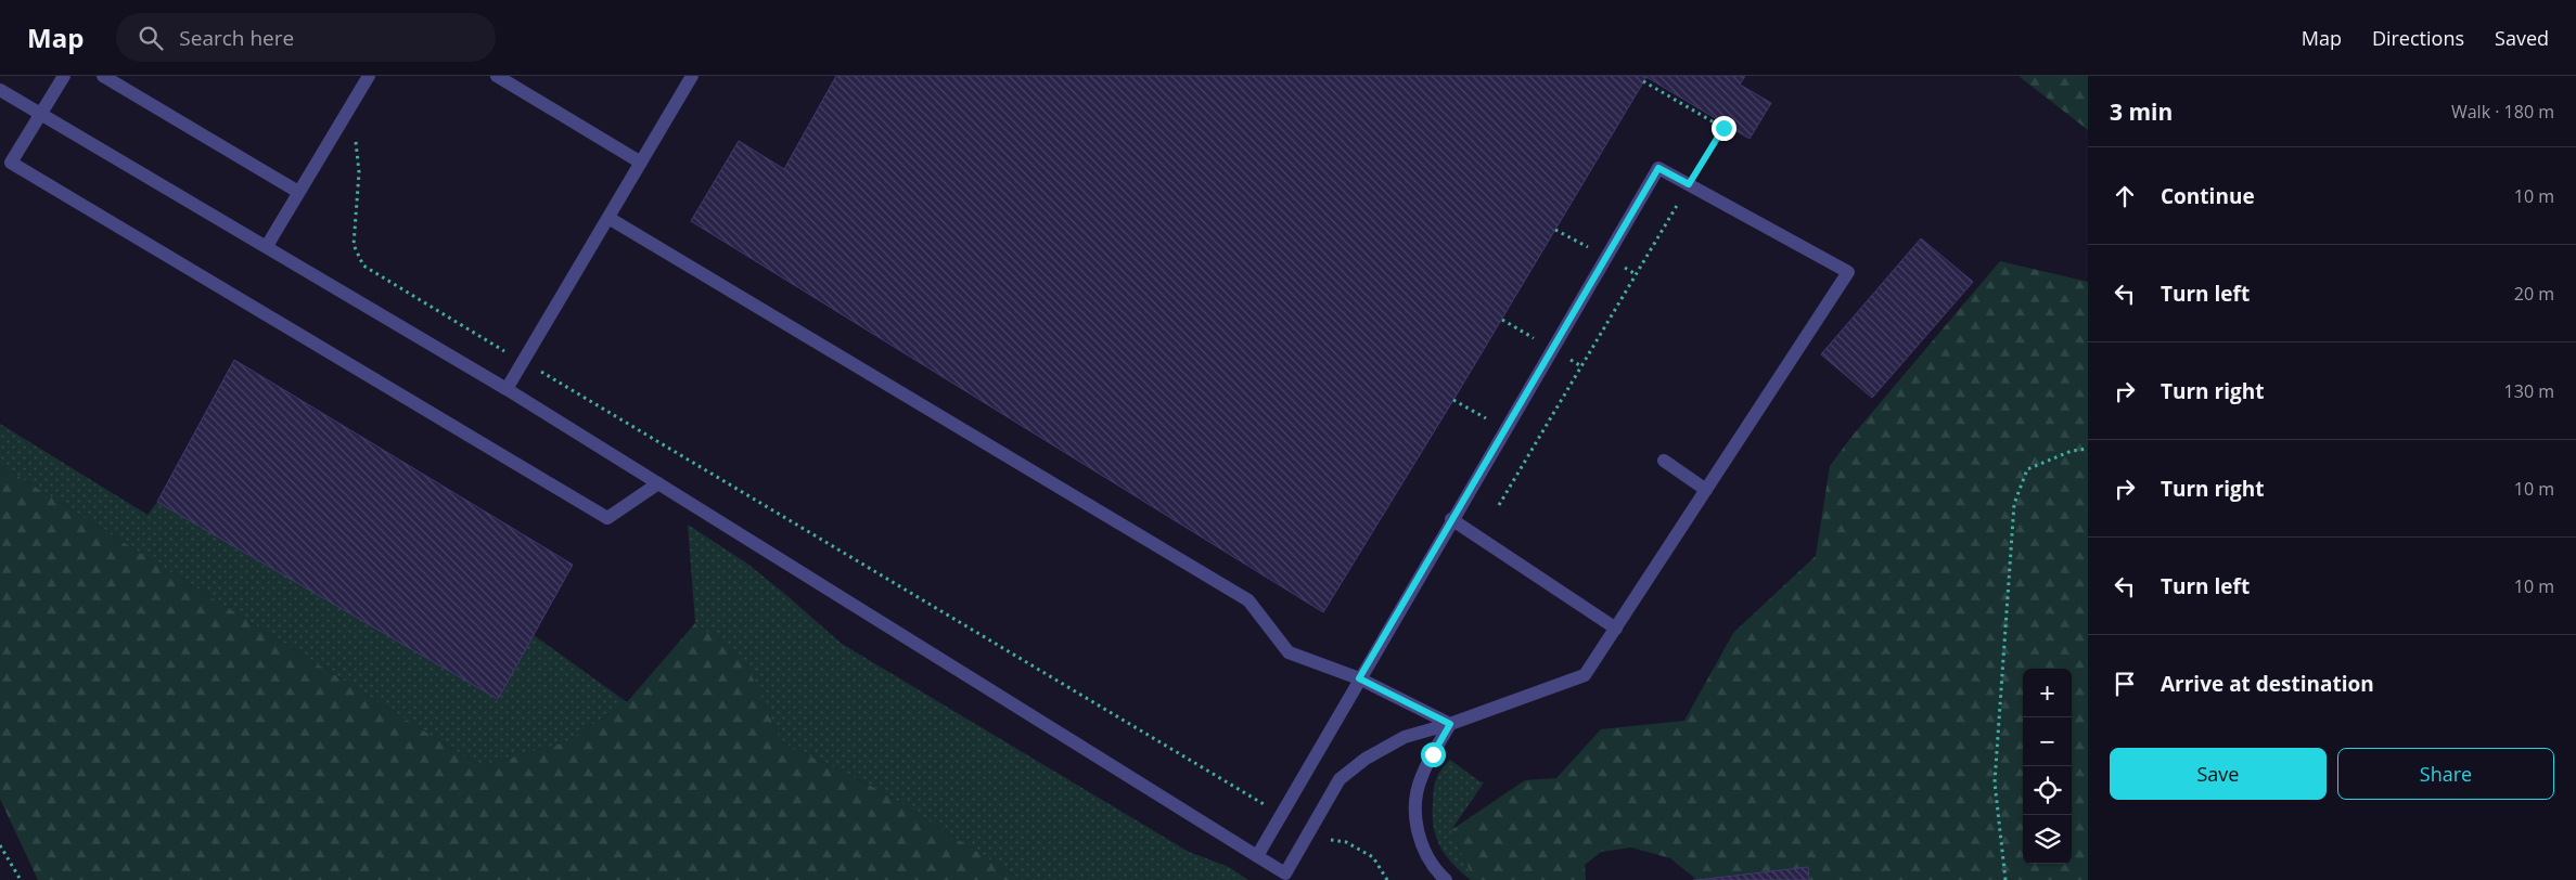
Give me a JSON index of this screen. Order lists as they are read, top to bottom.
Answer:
{
  "page": {
    "header": "Map",
    "search": "Search here",
    "nav": ["Map", "Directions", "Saved"],
    "heading": ["3 min", "Walk · 180 m"],
    "list": [
      ["Continue", "10 m"],
      ["Turn left", "20 m"],
      ["Turn right", "130 m"],
      ["Turn right", "10 m"],
      ["Turn left", "10 m"],
      "Arrive at destination"
    ],
    "map_buttons": ["+", "−"],
    "buttons": ["Save", "Share"]
  }
}
